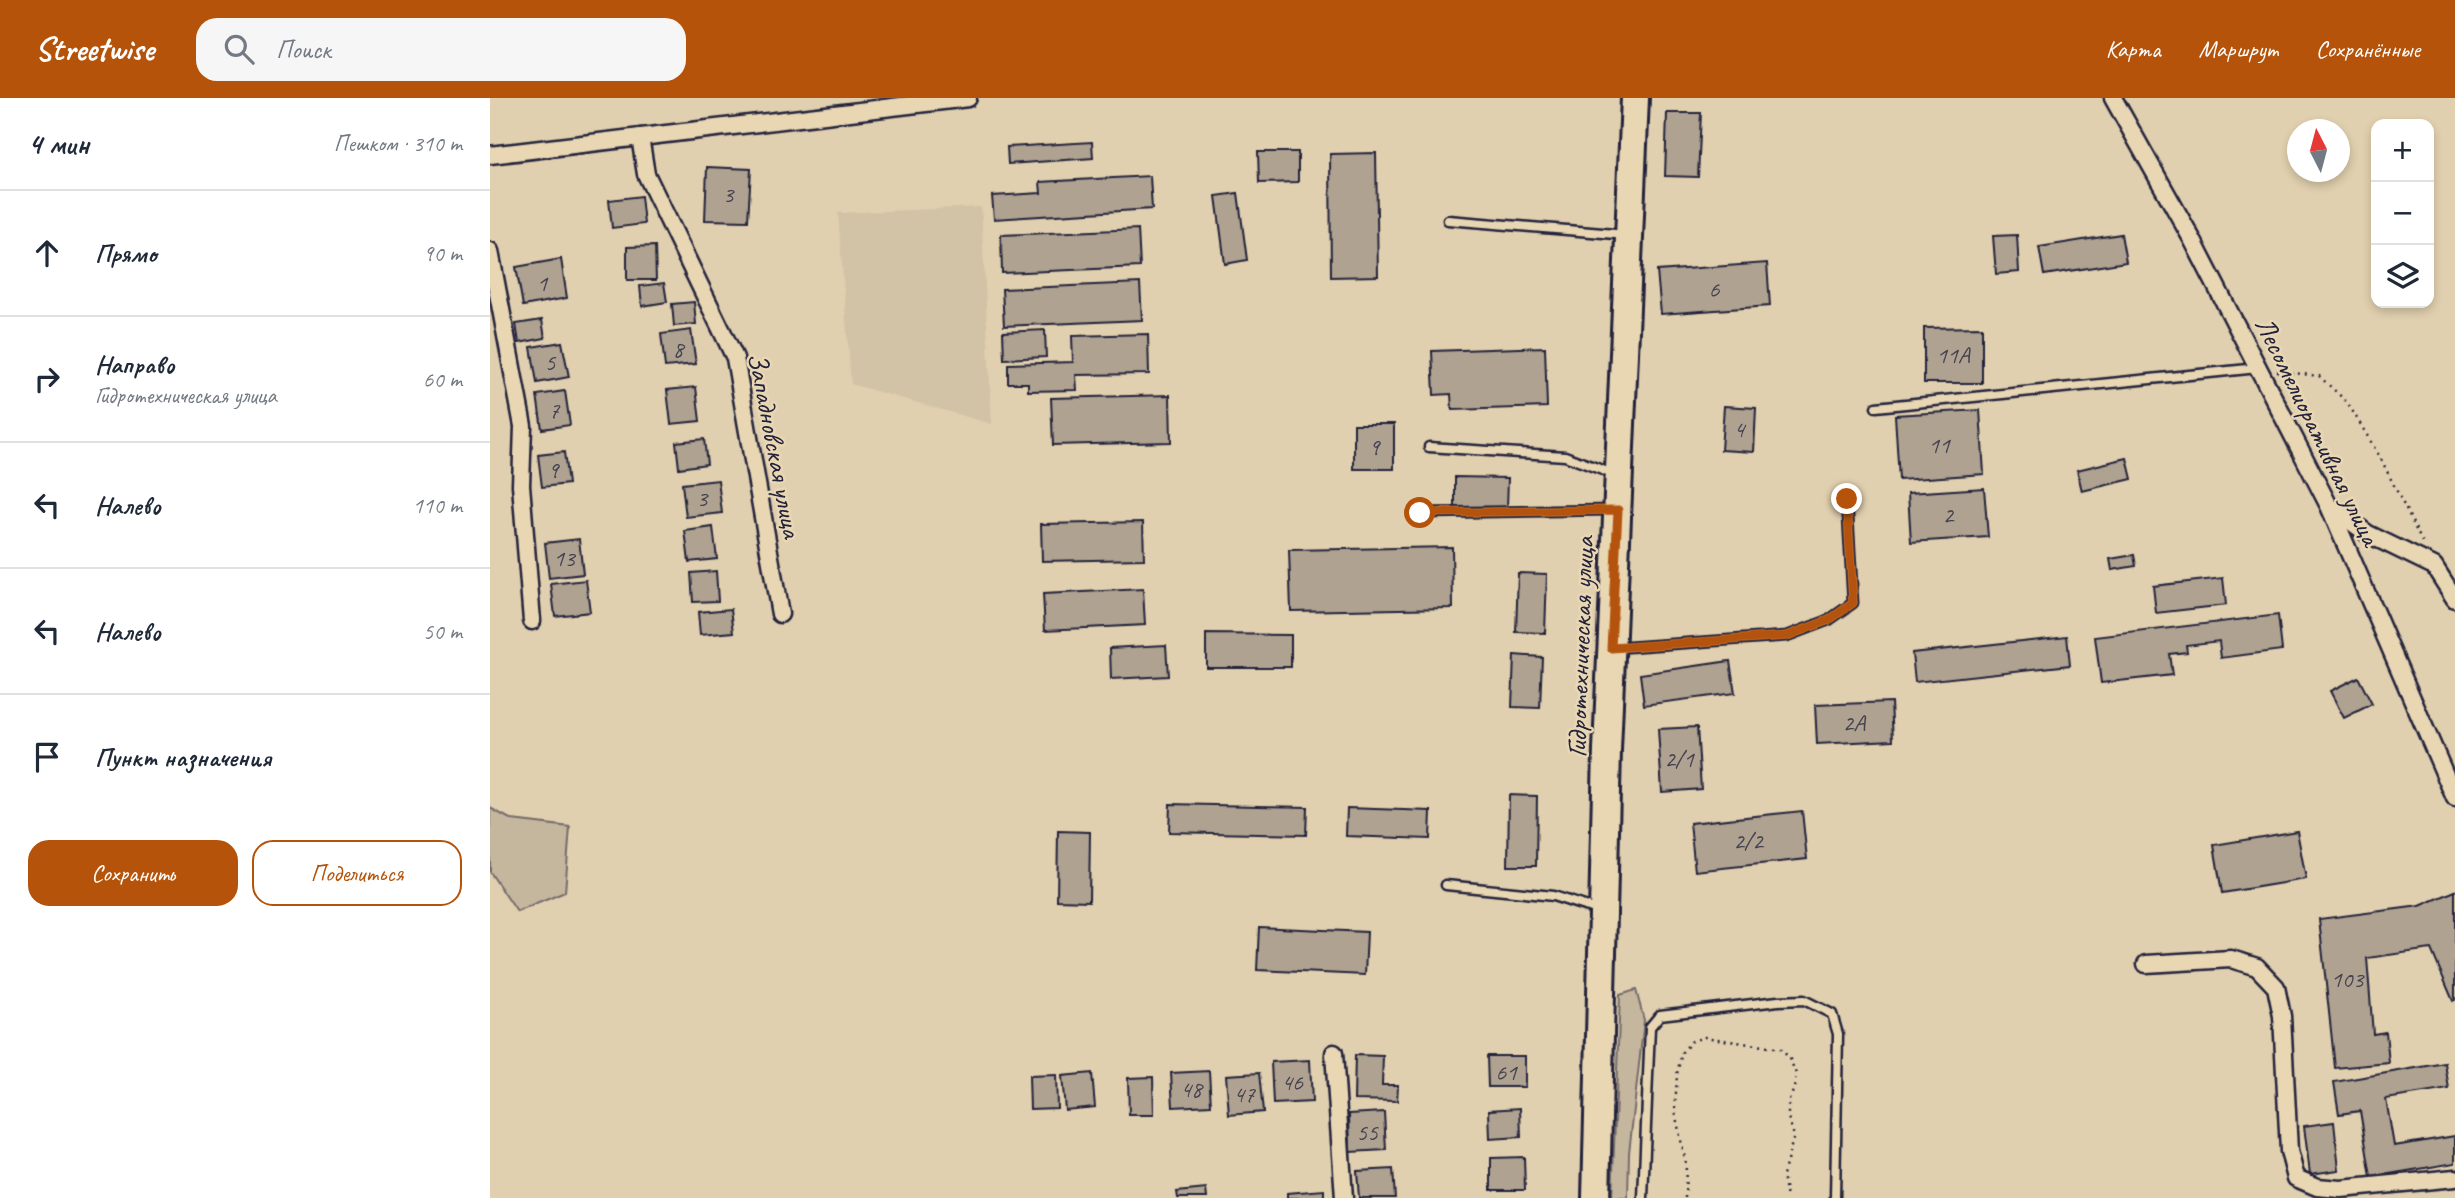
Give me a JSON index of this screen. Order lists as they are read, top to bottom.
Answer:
{
  "streets": {
    "main road": ["Гидротехническая улица"],
    "street": ["Лесомелиоративная улица", "Западновская улица"]
  },
  "house_numbers": [
    "3",
    "1",
    "6",
    "8",
    "11А",
    "5",
    "7",
    "4",
    "11",
    "9",
    "9",
    "3",
    "2",
    "13",
    "2А",
    "2/1",
    "2/2",
    "103",
    "61",
    "46",
    "48",
    "47",
    "55"
  ],
  "north": "top",
  "page": {
    "header": "Streetwise",
    "search": "Поиск",
    "nav": ["Карта", "Маршрут", "Сохранённые"],
    "heading": ["4 мин", "Пешком · 310 m"],
    "map_buttons": ["+", "−"],
    "list": [
      ["Прямо", "90 m"],
      ["Направо", "Гидротехническая улица", "60 m"],
      ["Налево", "110 m"],
      ["Налево", "50 m"],
      "Пункт назначения"
    ],
    "buttons": ["Сохранить", "Поделиться"]
  }
}
